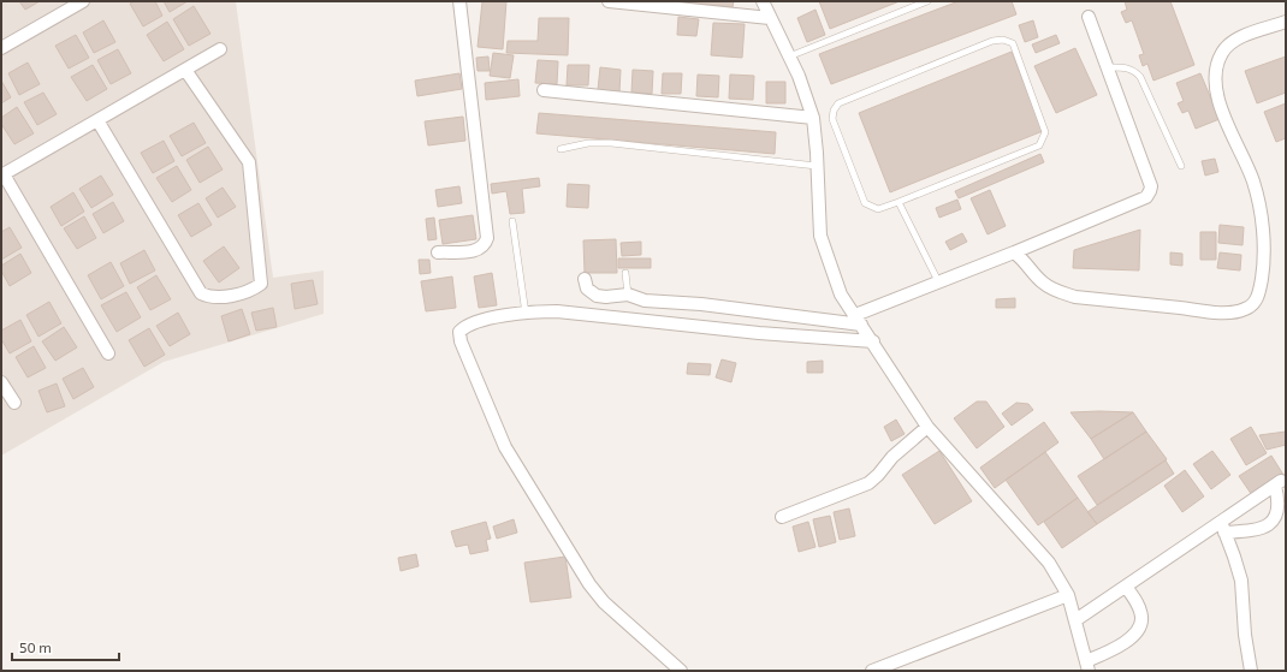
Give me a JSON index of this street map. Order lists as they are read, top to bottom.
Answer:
{
  "scale_bar": "50 m"
}
